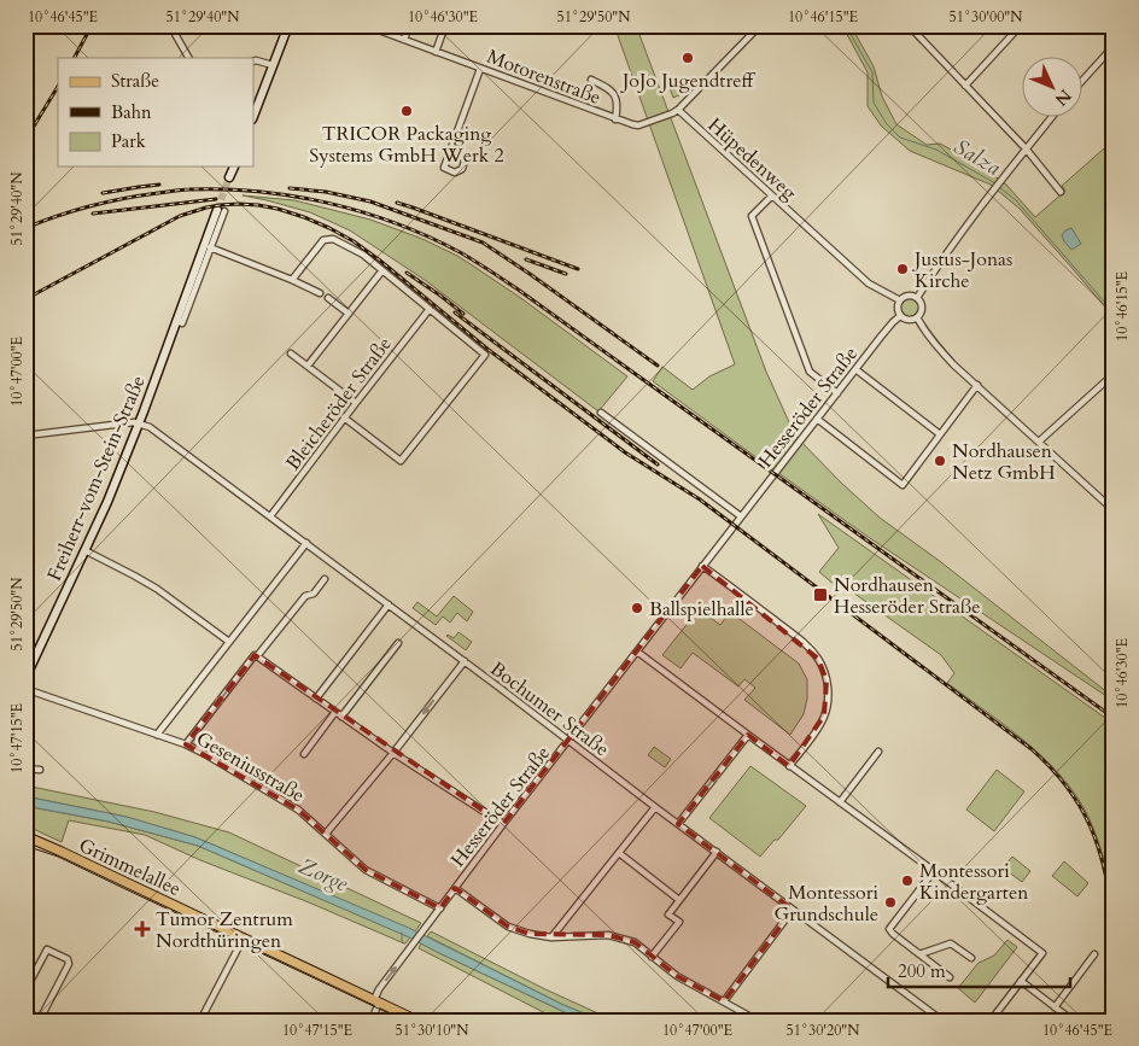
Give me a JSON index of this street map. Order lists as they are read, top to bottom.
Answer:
{
  "streets": {
    "main road": ["Freiherr-vom-Stein-Straße", "Grimmelallee"],
    "street": [
      "Motorenstraße",
      "Hüpedenweg",
      "Bleicheröder Straße",
      "Hesseröder Straße",
      "Bochumer Straße",
      "Geseniusstraße"
    ]
  },
  "crossings": [
    ["Motorenstraße", "Hüpedenweg"],
    ["Hüpedenweg", "Hesseröder Straße"],
    ["Bleicheröder Straße", "Bochumer Straße"],
    ["Hesseröder Straße", "Bochumer Straße"],
    ["Hesseröder Straße", "Geseniusstraße"],
    ["Hesseröder Straße", "Grimmelallee"],
    ["Freiherr-vom-Stein-Straße", "Bochumer Straße"]
  ],
  "water": ["Salza", "Zorge"],
  "places": {
    "other": [
      "JoJo Jugendtreff",
      "TRICOR Packaging Systems GmbH Werk 2",
      "Justus-Jonas Kirche",
      "Nordhausen Netz GmbH",
      "Ballspielhalle",
      "Montessori Kindergarten",
      "Montessori Grundschule"
    ],
    "transit": ["Nordhausen Hesseröder Straße"],
    "health": ["Tumor Zentrum Nordthüringen"]
  },
  "legend": ["Straße", "Bahn", "Park"],
  "scale_bar": "200 m",
  "north": "bottom right",
  "coordinates": [
    "10°46'45\"E",
    "51°29'40\"N",
    "10°46'30\"E",
    "51°29'50\"N",
    "10°46'15\"E",
    "51°30'00\"N",
    "10°47'00\"E",
    "10°47'15\"E",
    "51°30'10\"N",
    "51°30'20\"N"
  ]
}
